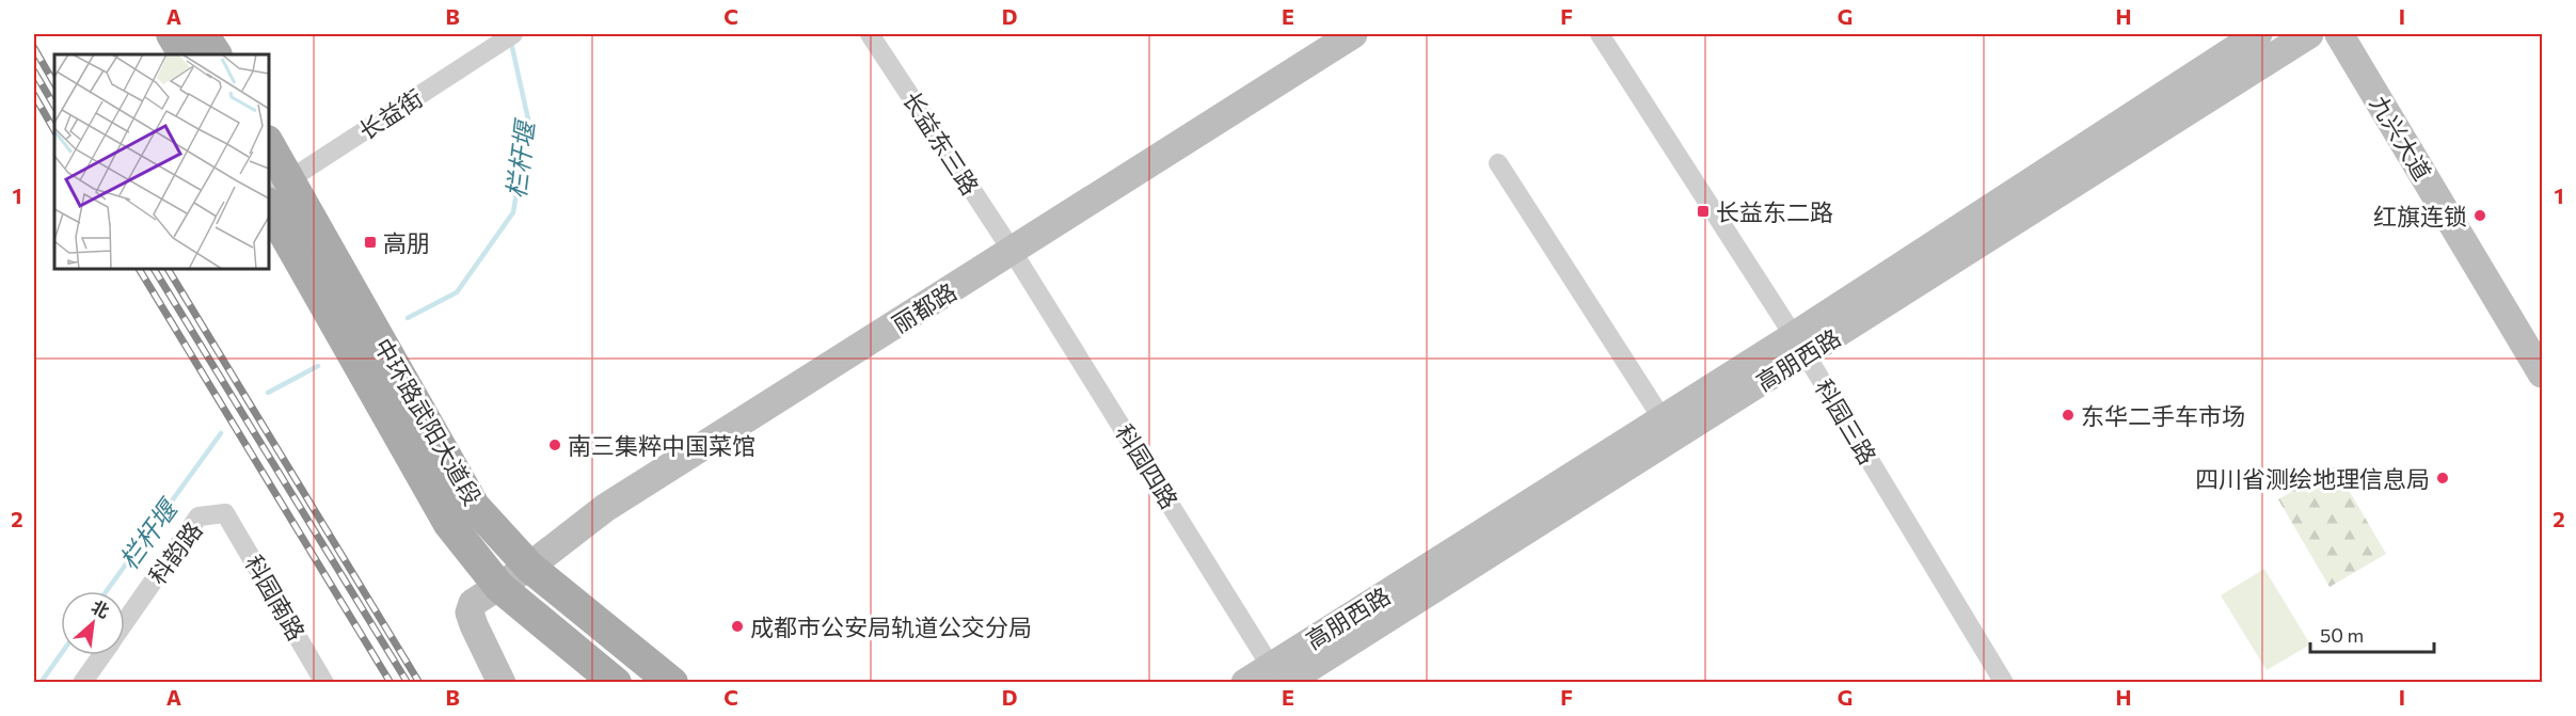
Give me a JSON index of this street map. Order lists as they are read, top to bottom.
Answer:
{
  "streets": {
    "main road": ["中环路武阳大道段"],
    "street": [
      "长益街",
      "九兴大道",
      "长益东三路",
      "丽都路",
      "高朋西路",
      "科园三路",
      "科园四路",
      "科韵路",
      "科园南路"
    ]
  },
  "crossings": [
    ["长益街", "中环路武阳大道段"],
    ["长益东三路", "丽都路"],
    ["长益东三路", "科园四路"],
    ["丽都路", "中环路武阳大道段"],
    ["丽都路", "科园四路"],
    ["高朋西路", "科园三路"],
    ["高朋西路", "科园四路"],
    ["科韵路", "科园南路"]
  ],
  "water": ["栏杆堰"],
  "places": {
    "transit": ["长益东二路", "高朋"],
    "other": [
      "红旗连锁",
      "东华二手车市场",
      "南三集粹中国菜馆",
      "四川省测绘地理信息局",
      "成都市公安局轨道公交分局"
    ]
  },
  "scale_bar": "50 m",
  "north": "top right",
  "grid": {
    "columns": [
      "A",
      "B",
      "C",
      "D",
      "E",
      "F",
      "G",
      "H",
      "I"
    ],
    "rows": ["1", "2"]
  }
}
